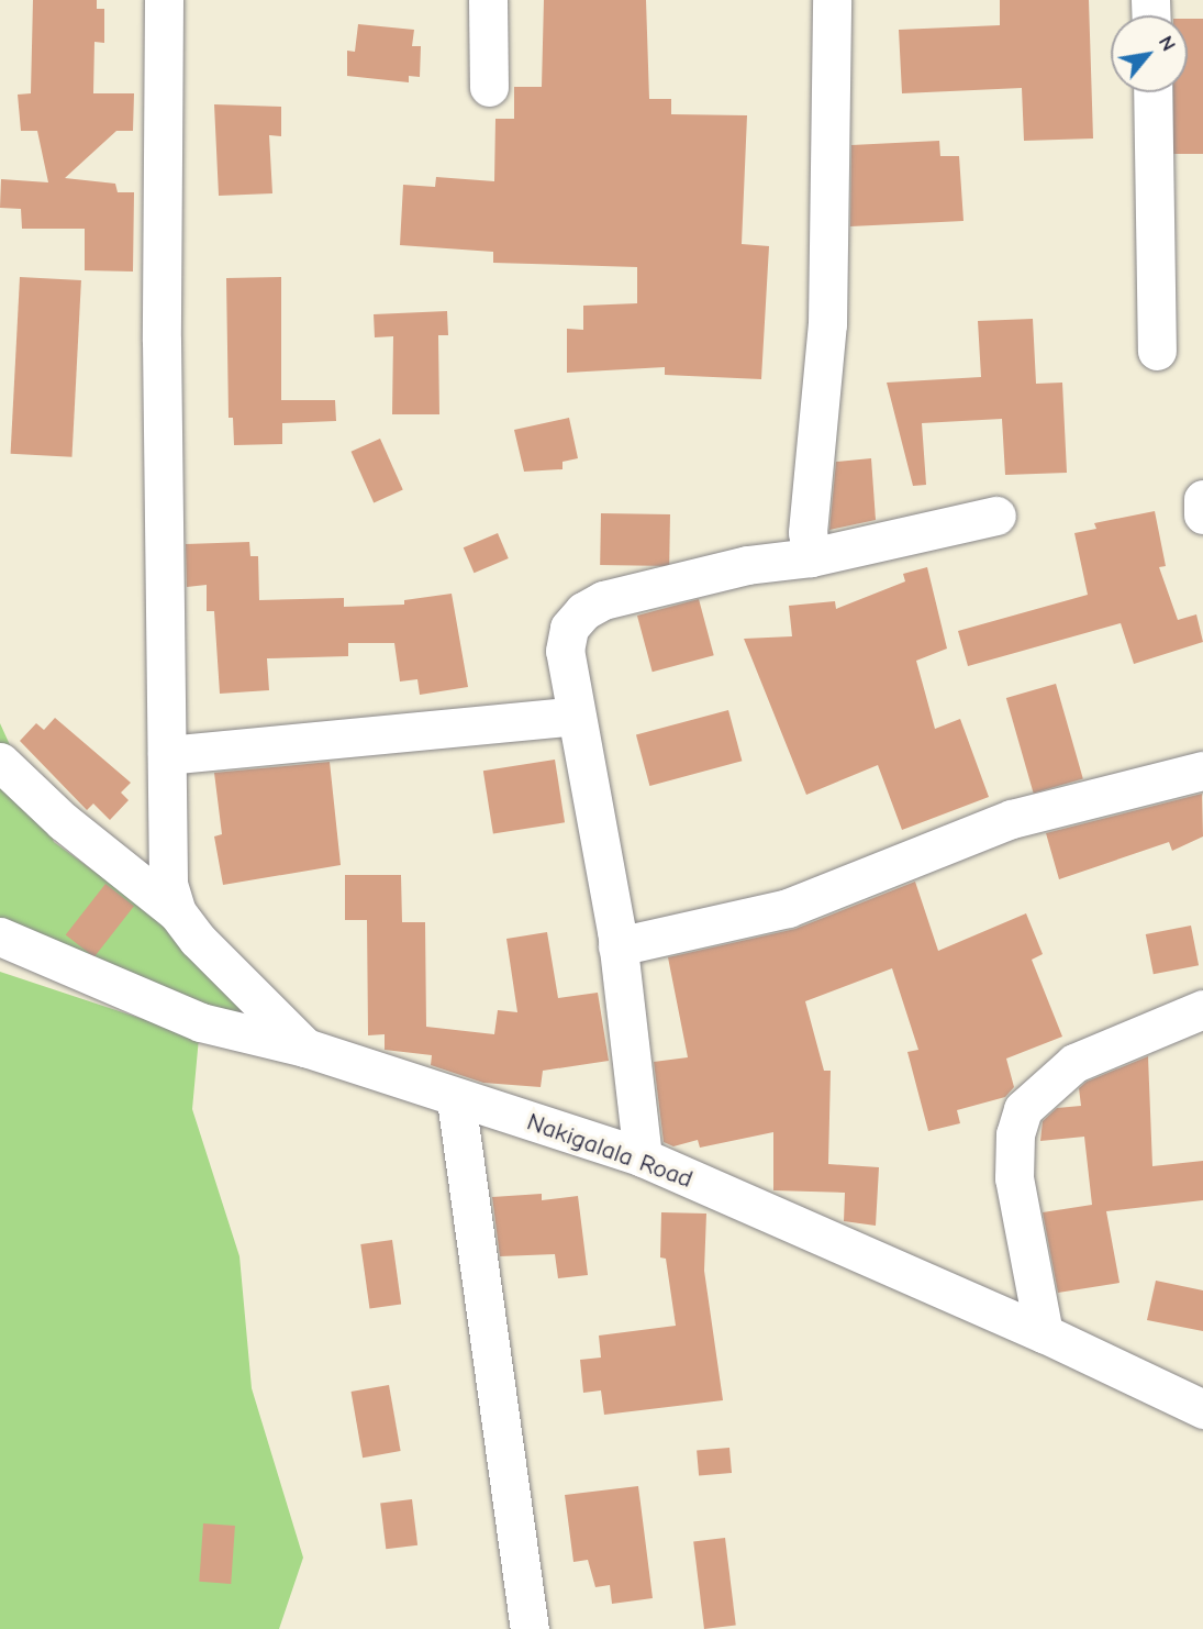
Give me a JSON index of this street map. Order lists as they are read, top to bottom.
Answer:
{
  "streets": {
    "street": ["Nakigalala Road"]
  },
  "north": "top right"
}
